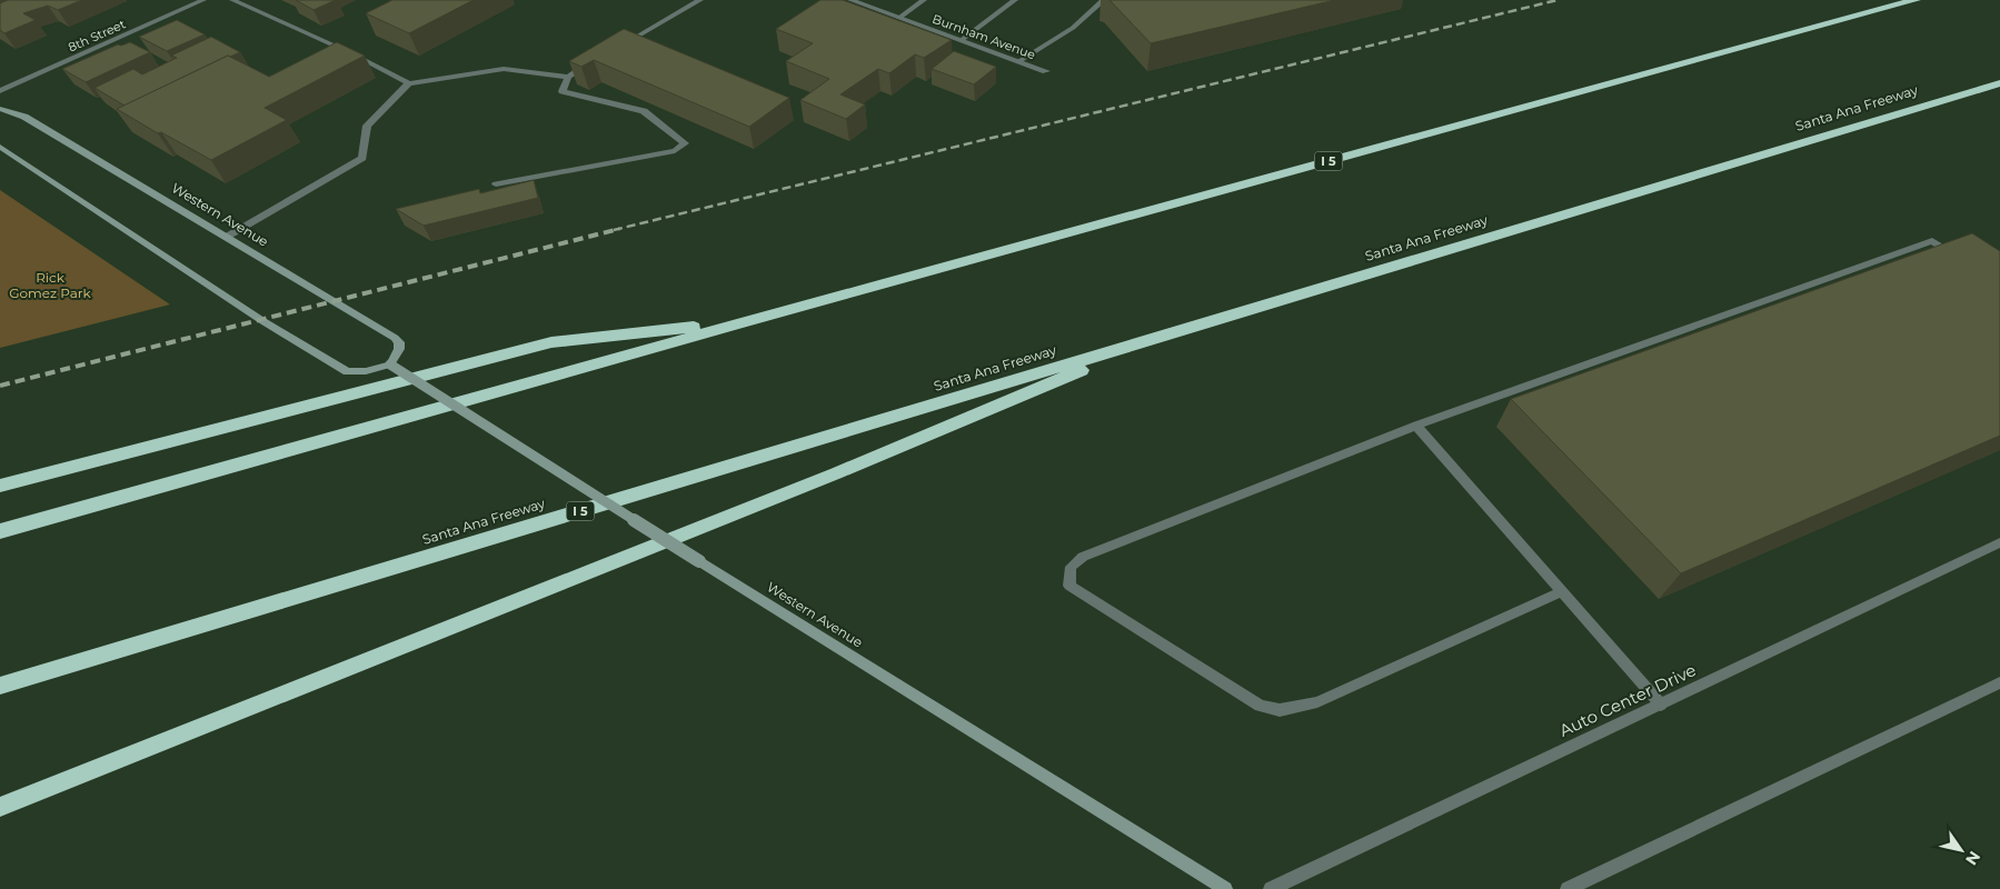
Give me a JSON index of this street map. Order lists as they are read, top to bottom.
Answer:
{
  "streets": {
    "highway": ["Santa Ana Freeway", "I 5"],
    "main road": ["Western Avenue"],
    "street": ["8th Street", "Burnham Avenue", "Auto Center Drive"]
  },
  "parks": ["Rick Gomez Park"],
  "north": "bottom right"
}
